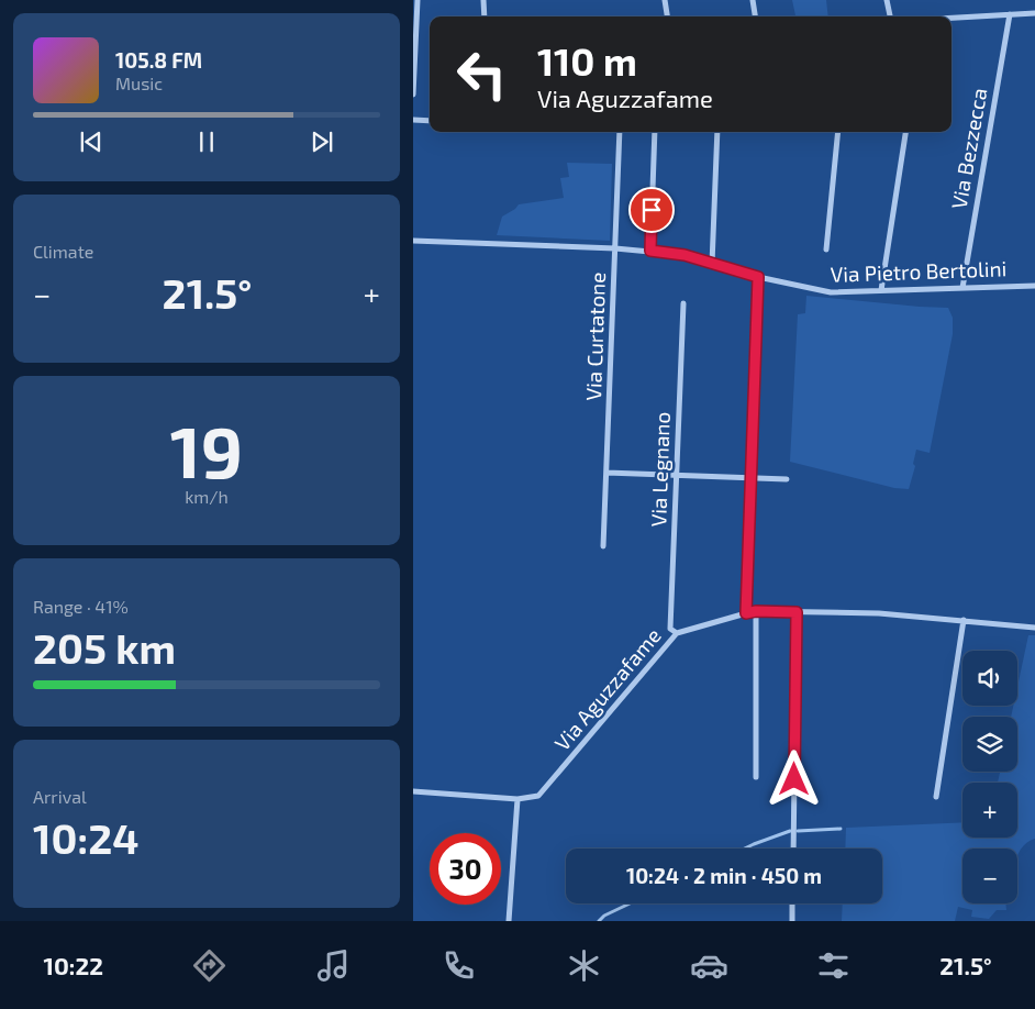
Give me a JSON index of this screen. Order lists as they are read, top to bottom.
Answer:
{
  "streets": {
    "street": [
      "Via Bezzecca",
      "Via Pietro Bertolini",
      "Via Curtatone",
      "Via Legnano",
      "Via Aguzzafame"
    ]
  },
  "crossings": [
    ["Via Bezzecca", "Via Pietro Bertolini"],
    ["Via Pietro Bertolini", "Via Curtatone"],
    ["Via Legnano", "Via Aguzzafame"]
  ],
  "page": {
    "turn": ["110 m", "Via Aguzzafame"],
    "song": ["105.8 FM", "Music"],
    "tile": [
      "Climate",
      ["19", "km/h"],
      ["Range · 41%", "205 km"],
      ["Arrival", "10:24"]
    ],
    "heat": ["−", "21.5°", "+"],
    "map_buttons": ["+", "−"],
    "limit": "30",
    "trip": "10:24 · 2 min · 450 m",
    "tabs": ["10:22", "21.5°"]
  }
}
